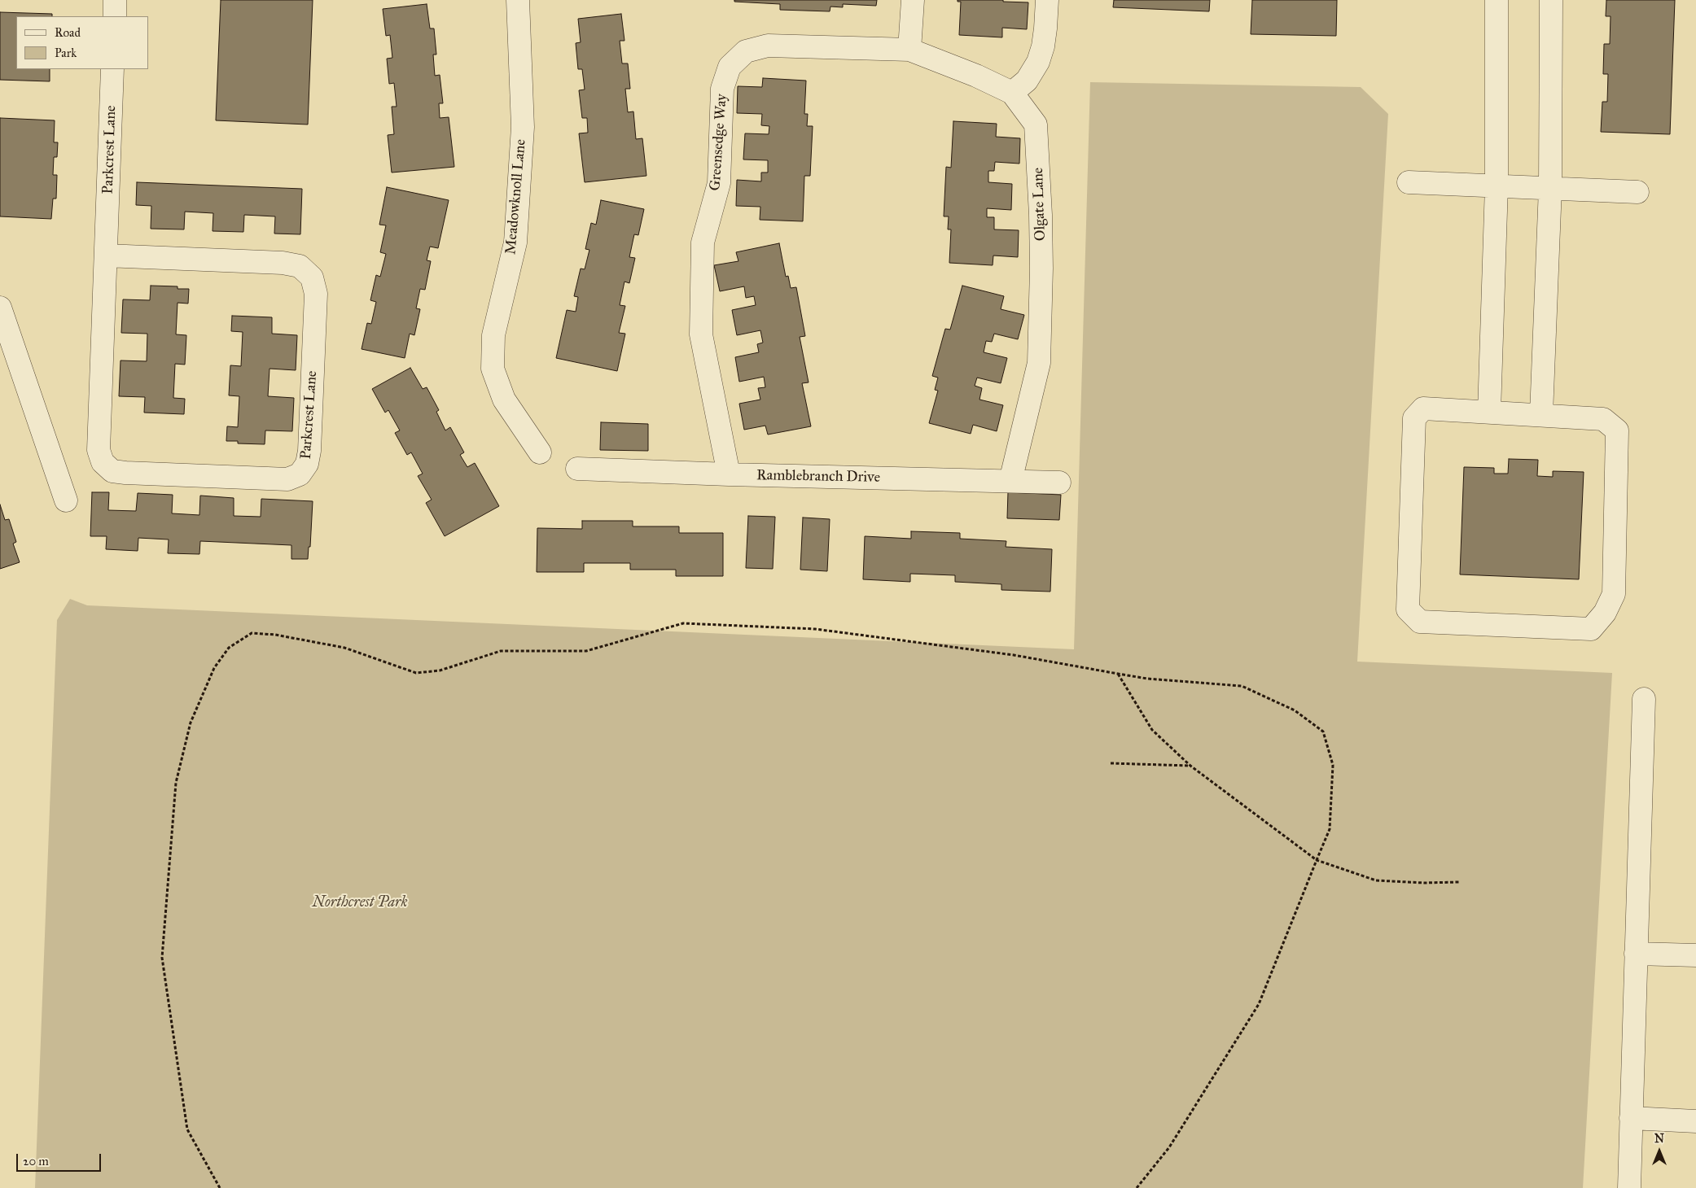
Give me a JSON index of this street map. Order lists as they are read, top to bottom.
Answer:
{
  "streets": {
    "street": [
      "Greensedge Way",
      "Parkcrest Lane",
      "Meadowknoll Lane",
      "Olgate Lane",
      "Ramblebranch Drive"
    ]
  },
  "crossings": [
    ["Greensedge Way", "Olgate Lane"],
    ["Greensedge Way", "Ramblebranch Drive"],
    ["Olgate Lane", "Ramblebranch Drive"]
  ],
  "parks": ["Northcrest Park"],
  "legend": ["Road", "Park"],
  "scale_bar": "20 m",
  "north": "top"
}
